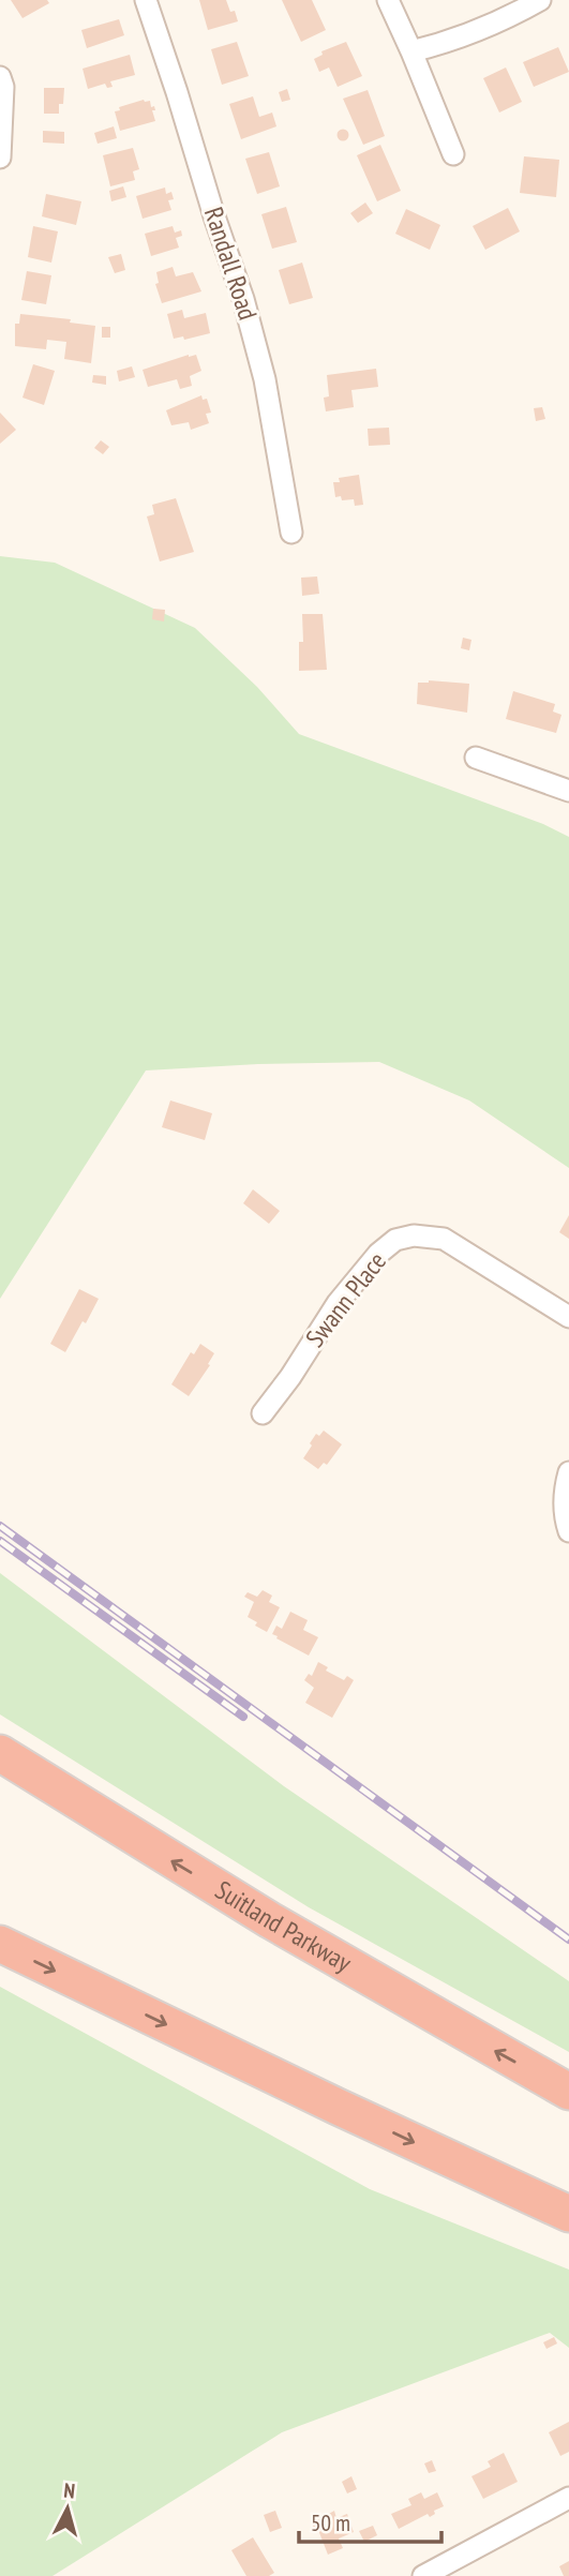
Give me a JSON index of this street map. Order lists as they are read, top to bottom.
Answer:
{
  "streets": {
    "highway": ["Suitland Parkway"],
    "street": ["Randall Road", "Swann Place"]
  },
  "scale_bar": "50 m",
  "north": "top"
}
